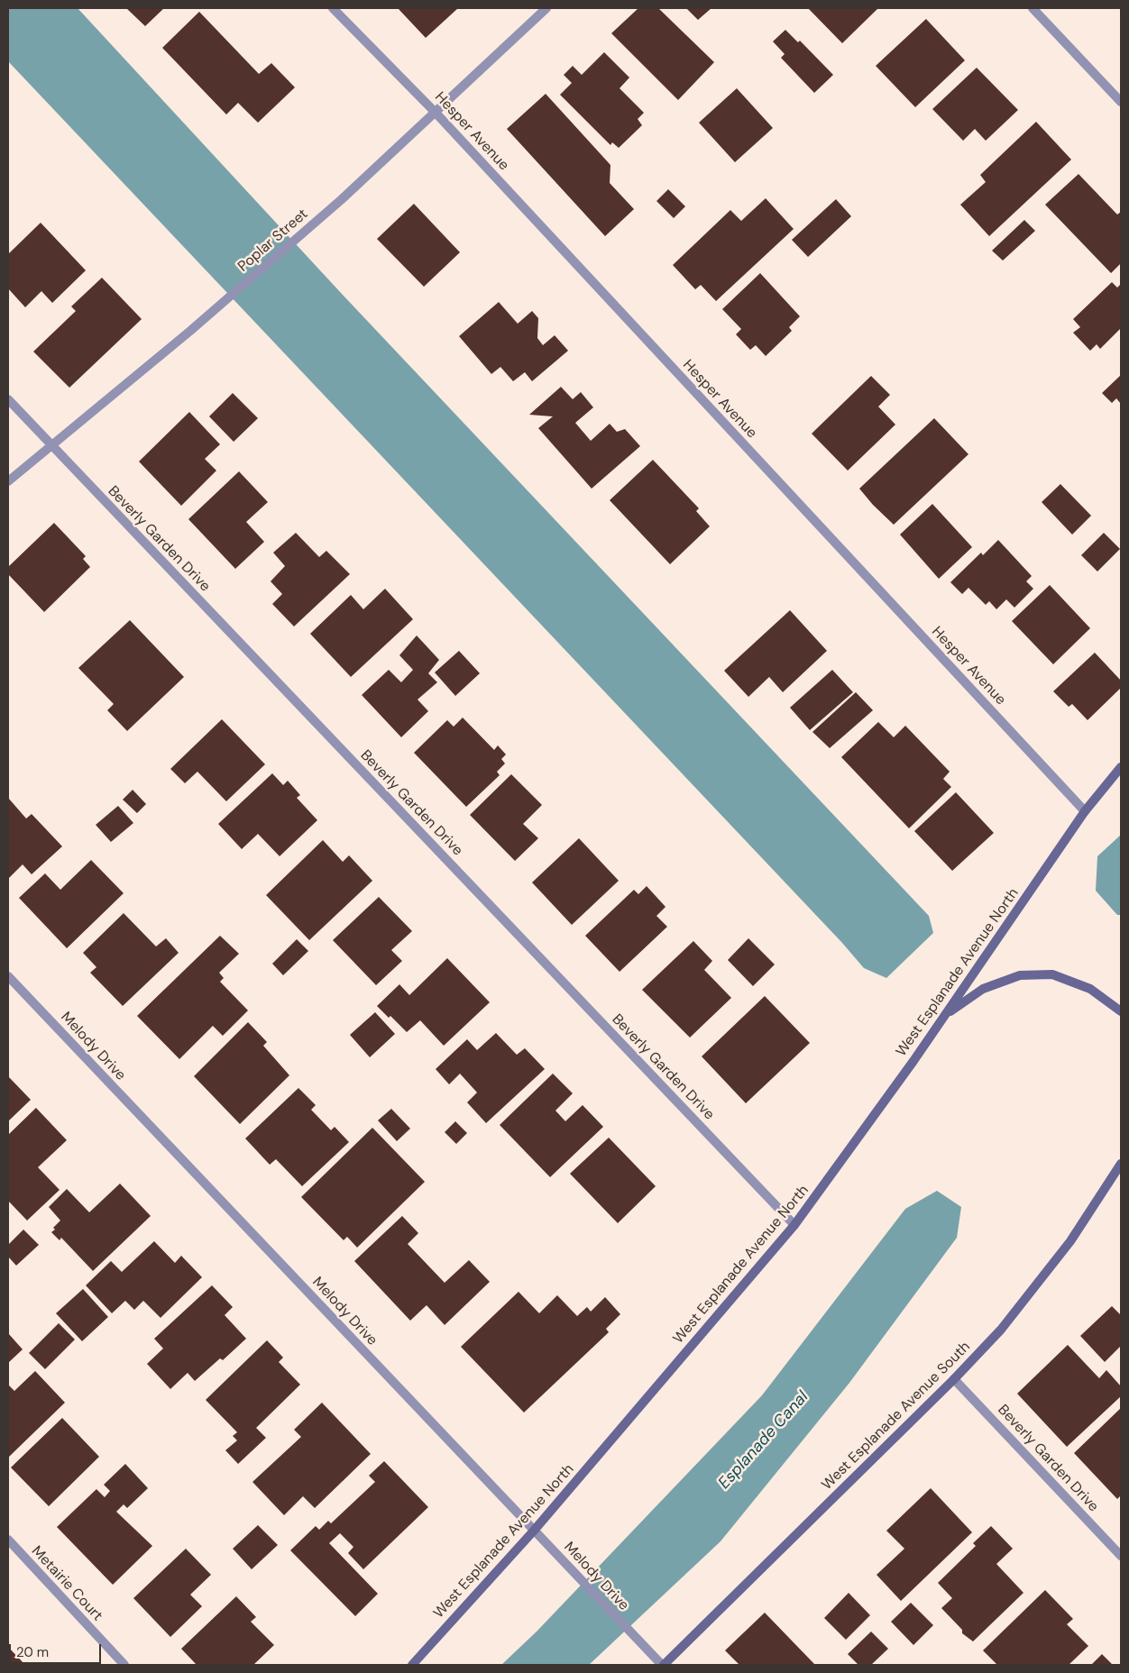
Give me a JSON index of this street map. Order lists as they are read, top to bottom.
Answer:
{
  "streets": {
    "main road": ["West Esplanade Avenue North", "West Esplanade Avenue South"],
    "street": [
      "Hesper Avenue",
      "Poplar Street",
      "Beverly Garden Drive",
      "Melody Drive",
      "Metairie Court"
    ]
  },
  "crossings": [
    ["Hesper Avenue", "Poplar Street"],
    ["Hesper Avenue", "West Esplanade Avenue North"],
    ["Poplar Street", "Beverly Garden Drive"],
    ["Beverly Garden Drive", "West Esplanade Avenue North"],
    ["Beverly Garden Drive", "West Esplanade Avenue South"],
    ["West Esplanade Avenue North", "Melody Drive"],
    ["Melody Drive", "West Esplanade Avenue South"]
  ],
  "water": ["Esplanade Canal"],
  "scale_bar": "20 m"
}
